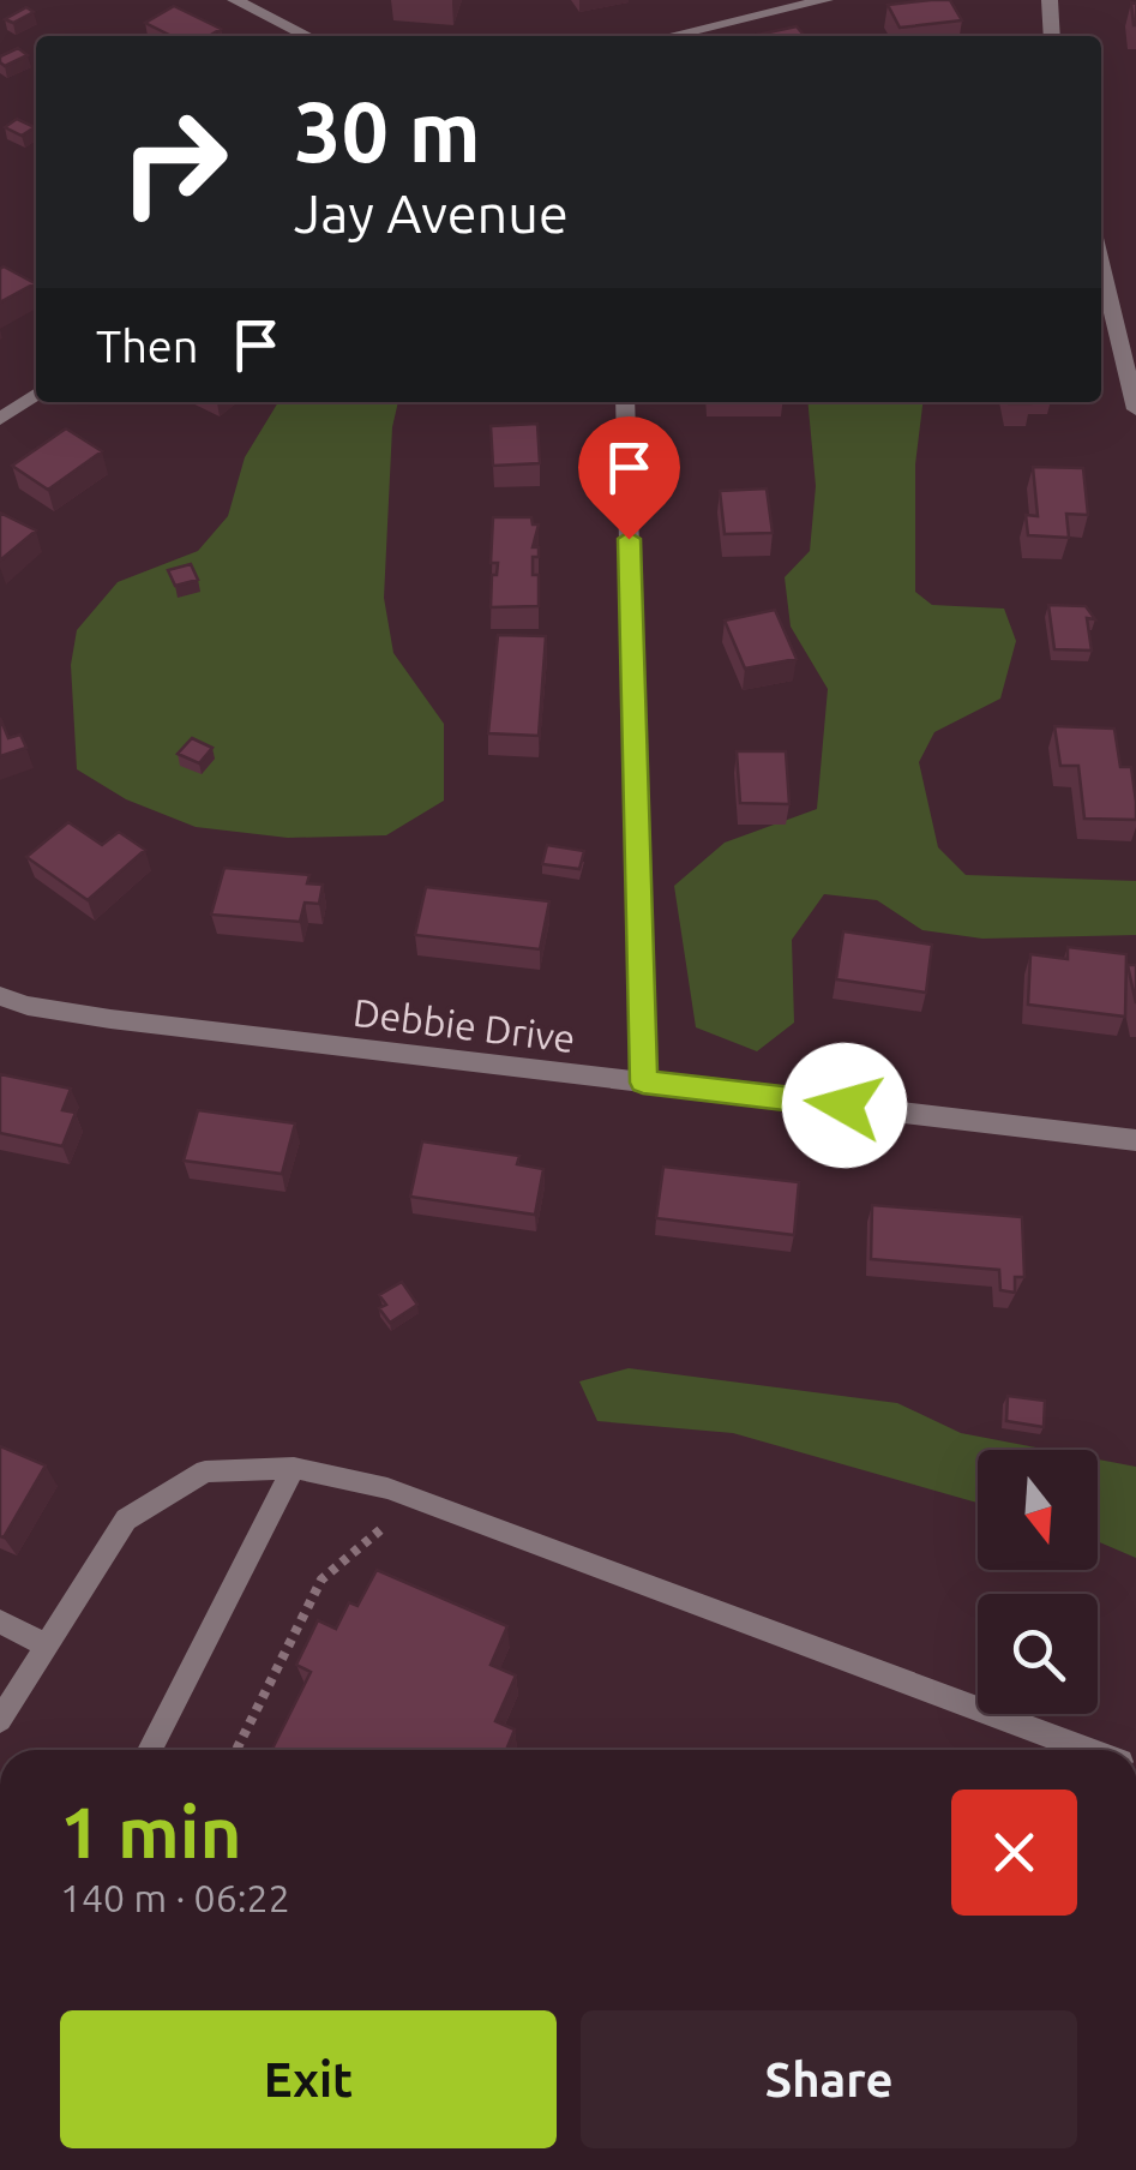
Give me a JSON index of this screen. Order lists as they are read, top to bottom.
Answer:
{
  "streets": {
    "street": ["Debbie Drive"]
  },
  "north": "bottom",
  "page": {
    "turn": ["30 m", "Jay Avenue"],
    "then": "Then",
    "heading": ["1 min", "140 m · 06:22"],
    "buttons": ["Exit", "Share"]
  }
}
